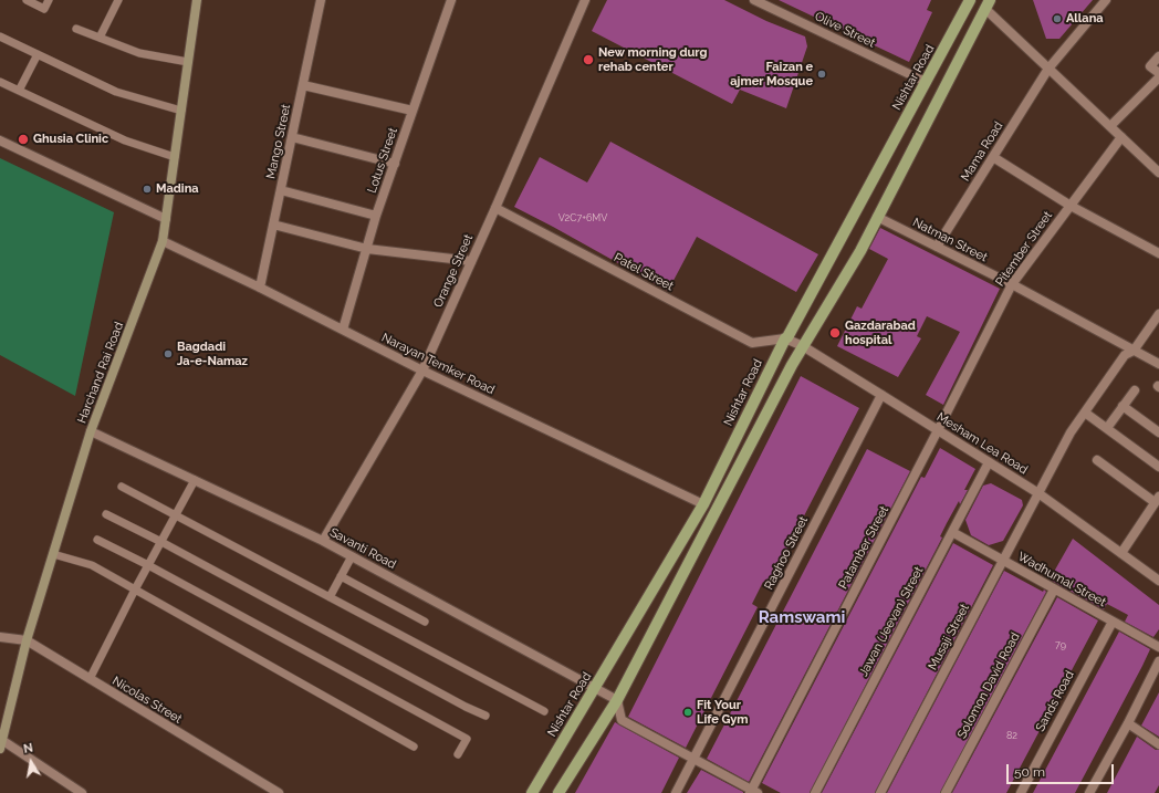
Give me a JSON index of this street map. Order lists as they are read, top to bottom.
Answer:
{
  "streets": {
    "main road": ["Nishtar Road", "Harchand Rai Road"],
    "street": [
      "Olive Street",
      "Mango Street",
      "Mama Road",
      "Lotus Street",
      "Natman Street",
      "Pitember Street",
      "Orange Street",
      "Patel Street",
      "Narayan Temker Road",
      "Mesham Lea Road",
      "Patamber Street",
      "Savanti Road",
      "Raghoo Street",
      "Wadhumal Street",
      "Jawan (Jeevan) Street",
      "Musaji Street",
      "Solomon David Road",
      "Nicolas Street",
      "Sands Road"
    ]
  },
  "crossings": [
    ["Olive Street", "Nishtar Road"],
    ["Nishtar Road", "Patel Street"],
    ["Nishtar Road", "Narayan Temker Road"],
    ["Nishtar Road", "Mesham Lea Road"],
    ["Nishtar Road", "Savanti Road"],
    ["Mango Street", "Narayan Temker Road"],
    ["Mama Road", "Natman Street"],
    ["Lotus Street", "Narayan Temker Road"],
    ["Natman Street", "Pitember Street"],
    ["Natman Street", "Musaji Street"],
    ["Pitember Street", "Mesham Lea Road"],
    ["Pitember Street", "Patamber Street"],
    ["Orange Street", "Patel Street"],
    ["Orange Street", "Narayan Temker Road"],
    ["Orange Street", "Savanti Road"],
    ["Patel Street", "Mesham Lea Road"],
    ["Narayan Temker Road", "Harchand Rai Road"],
    ["Harchand Rai Road", "Savanti Road"],
    ["Harchand Rai Road", "Nicolas Street"],
    ["Mesham Lea Road", "Patamber Street"],
    ["Mesham Lea Road", "Raghoo Street"],
    ["Mesham Lea Road", "Jawan (Jeevan) Street"],
    ["Mesham Lea Road", "Musaji Street"],
    ["Wadhumal Street", "Jawan (Jeevan) Street"],
    ["Wadhumal Street", "Musaji Street"],
    ["Wadhumal Street", "Solomon David Road"],
    ["Wadhumal Street", "Sands Road"]
  ],
  "districts": ["Ramswami"],
  "places": [
    "Allana",
    "New morning durg rehab center",
    "Faizan e ajmer Mosque",
    "Ghusia Clinic",
    "Madina",
    "Gazdarabad hospital",
    "Bagdadi Ja-e-Namaz",
    "Fit Your Life Gym"
  ],
  "house_numbers": ["V2C7+6MV", "79", "82"],
  "scale_bar": "50 m",
  "north": "top"
}
